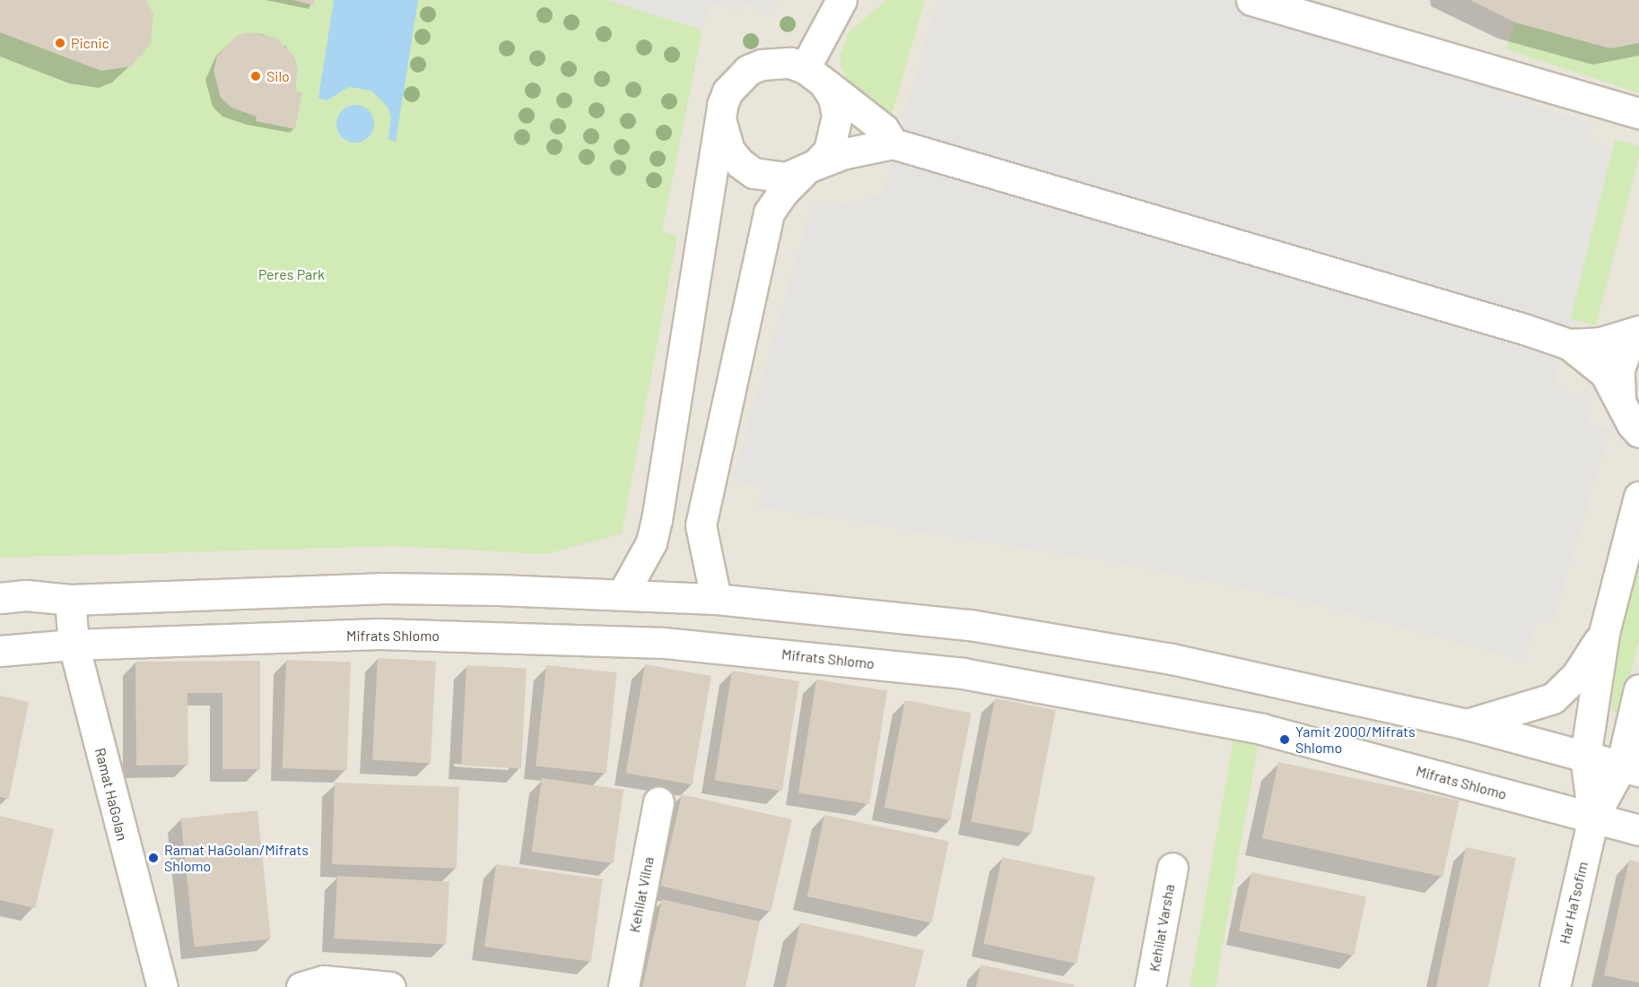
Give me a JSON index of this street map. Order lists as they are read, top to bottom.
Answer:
{
  "streets": {
    "street": [
      "Mifrats Shlomo",
      "Ramat HaGolan",
      "Kehilat Vilna",
      "Har HaTsofim",
      "Kehilat Varsha"
    ]
  },
  "crossings": [
    ["Mifrats Shlomo", "Ramat HaGolan"],
    ["Mifrats Shlomo", "Har HaTsofim"]
  ],
  "parks": ["Peres Park"],
  "places": [
    "Picnic",
    "Silo",
    "Yamit 2000/Mifrats Shlomo",
    "Ramat HaGolan/Mifrats Shlomo"
  ]
}
